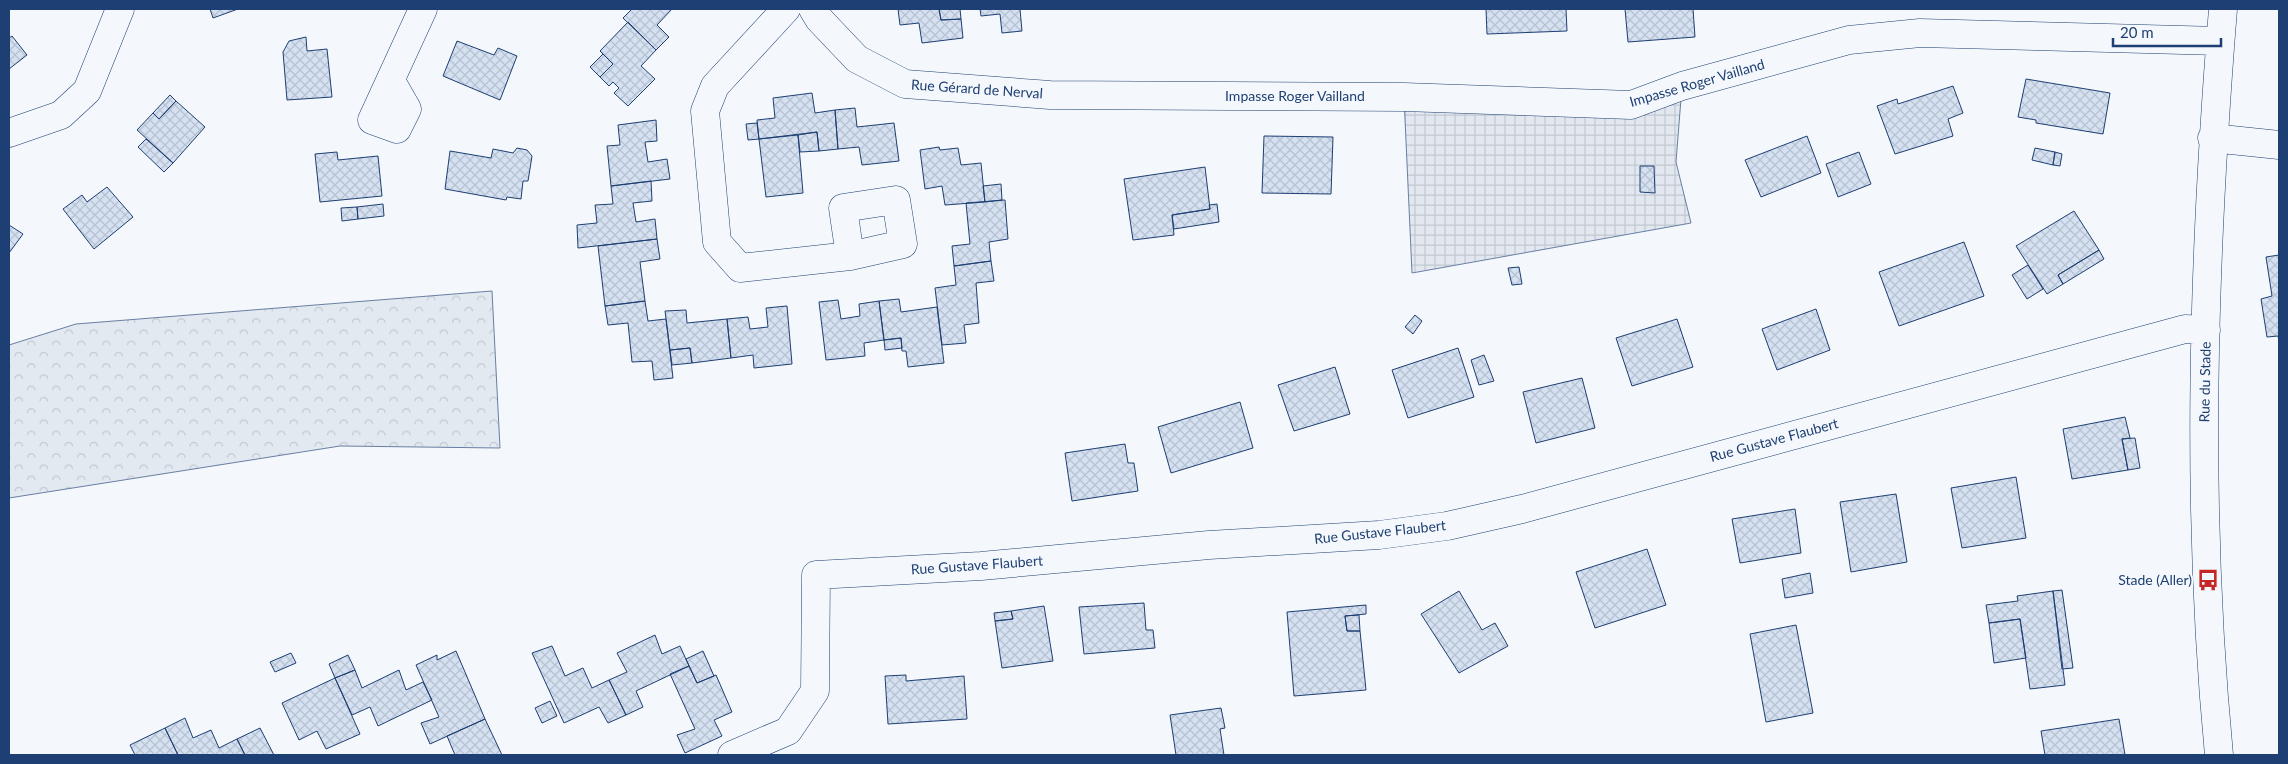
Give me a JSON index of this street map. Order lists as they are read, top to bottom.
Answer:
{
  "streets": {
    "street": [
      "Impasse Roger Vailland",
      "Rue Gérard de Nerval",
      "Rue du Stade",
      "Rue Gustave Flaubert"
    ]
  },
  "crossings": [
    ["Impasse Roger Vailland", "Rue Gérard de Nerval"],
    ["Impasse Roger Vailland", "Rue du Stade"],
    ["Rue du Stade", "Rue Gustave Flaubert"]
  ],
  "places": {
    "bus stop": ["Stade (Aller)"]
  },
  "scale_bar": "20 m"
}
